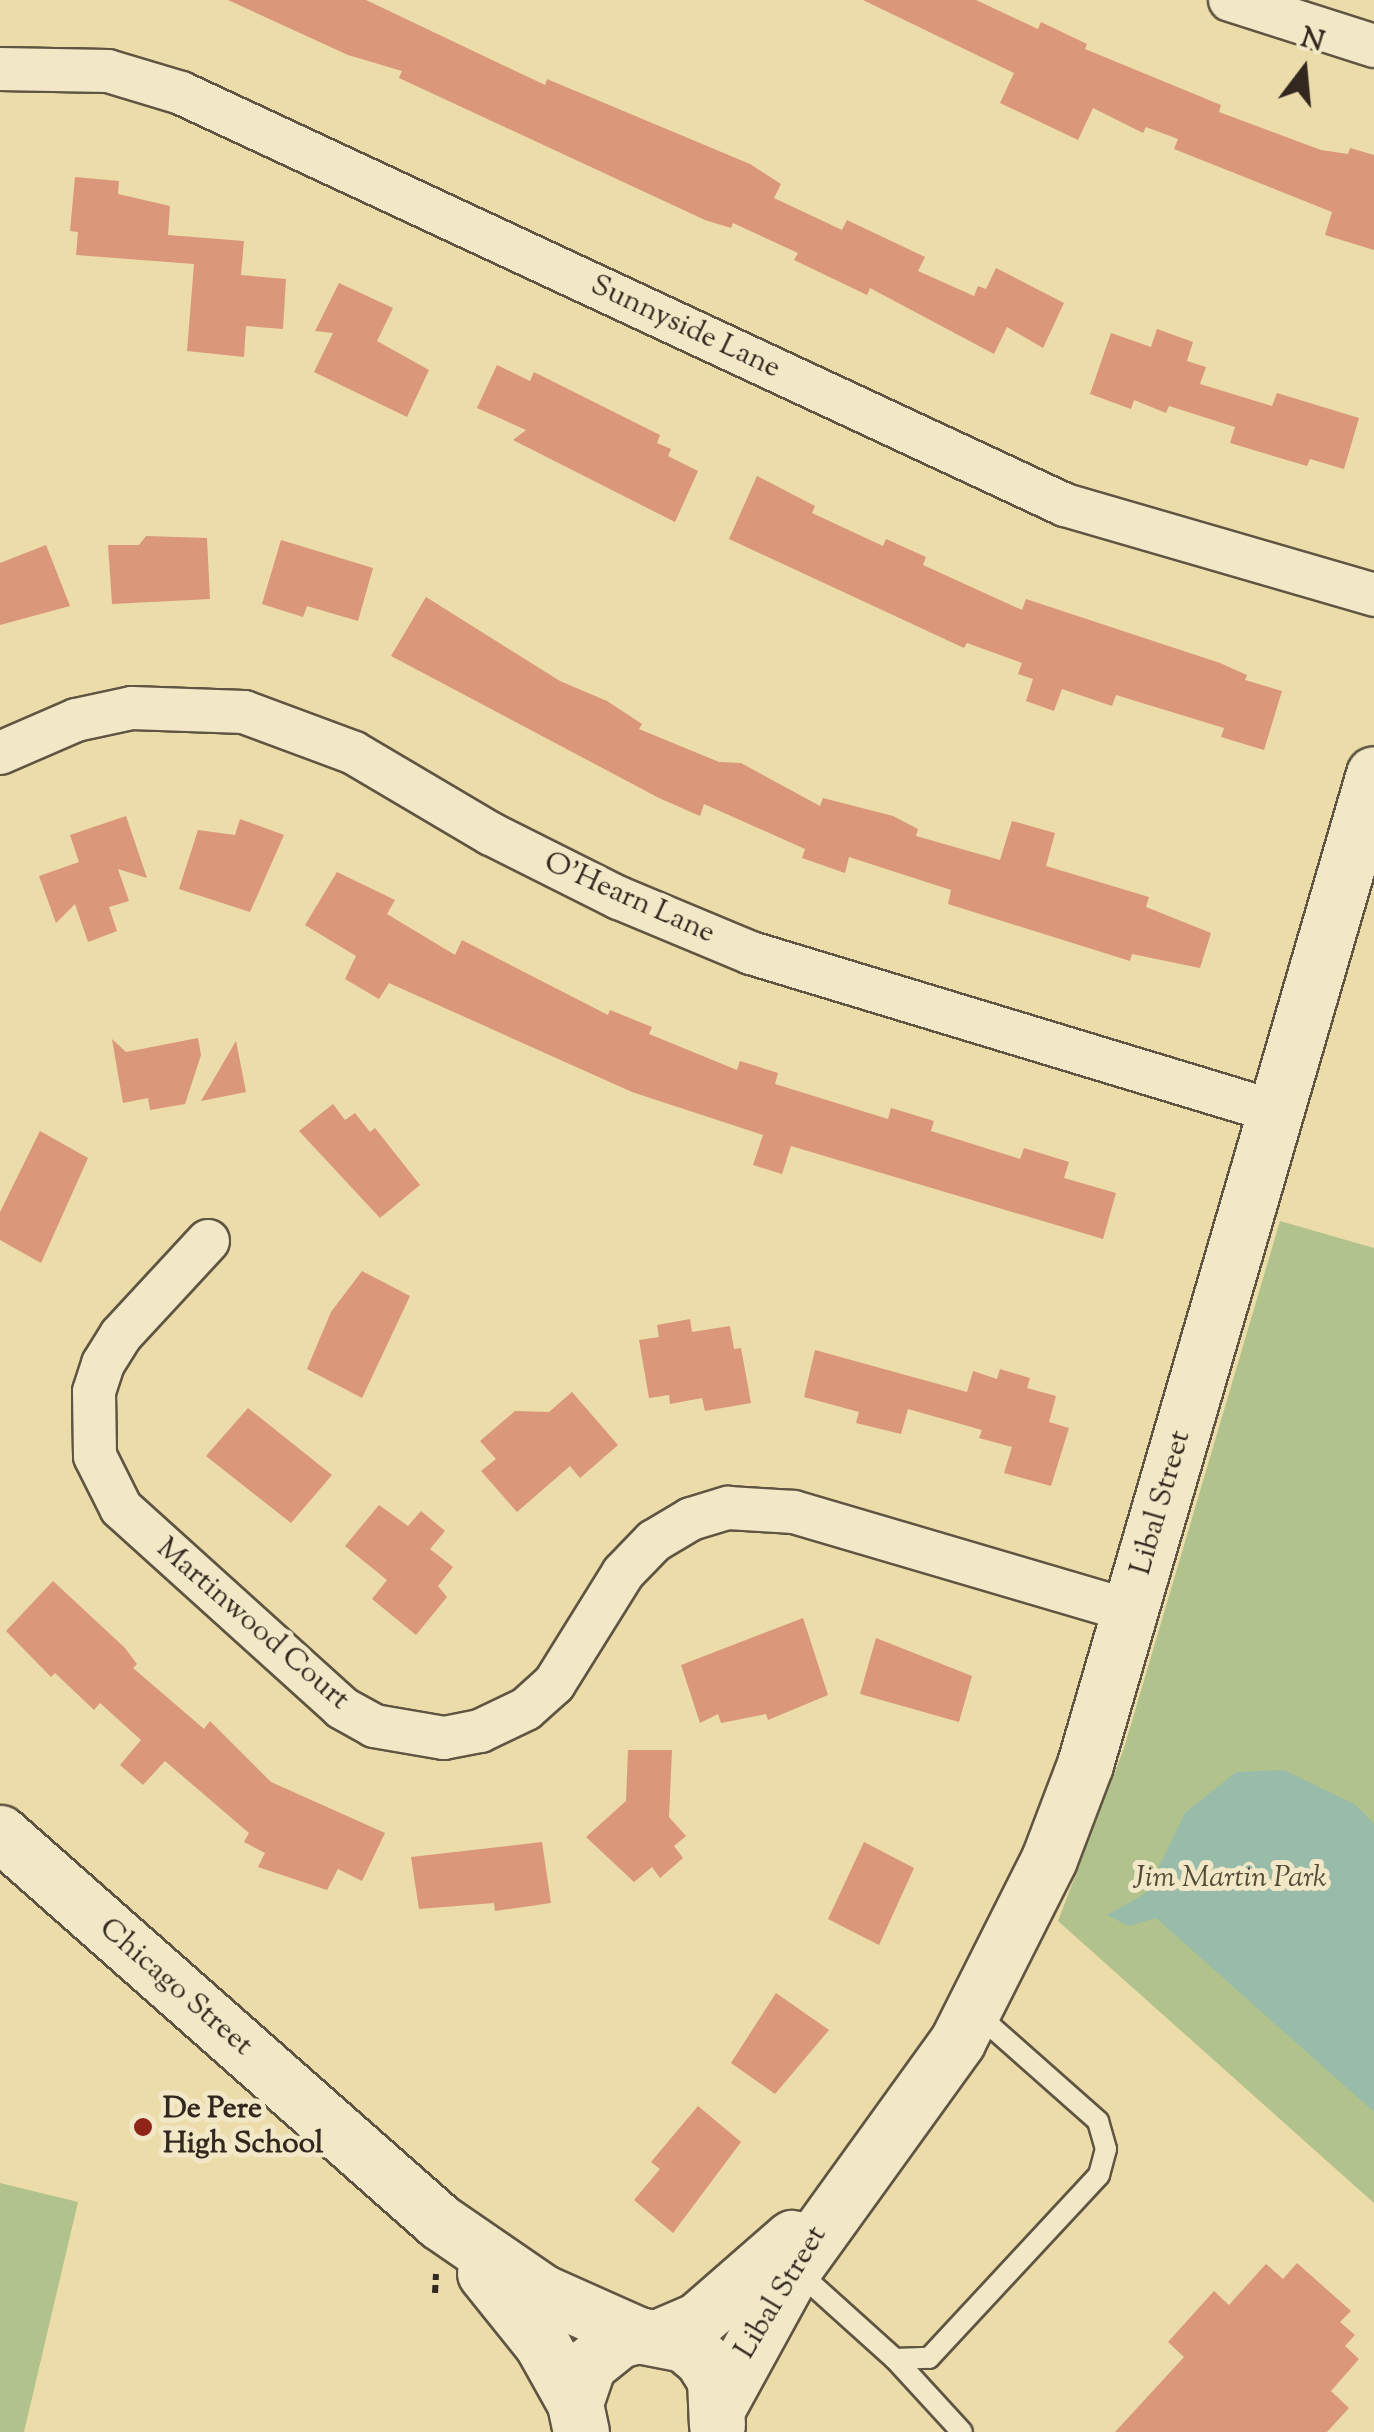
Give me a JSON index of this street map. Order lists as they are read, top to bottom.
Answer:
{
  "streets": {
    "street": [
      "Sunnyside Lane",
      "O'Hearn Lane",
      "Libal Street",
      "Martinwood Court",
      "Chicago Street"
    ]
  },
  "crossings": [
    ["O'Hearn Lane", "Libal Street"],
    ["Libal Street", "Martinwood Court"],
    ["Libal Street", "Chicago Street"]
  ],
  "parks": ["Jim Martin Park"],
  "places": ["De Pere High School"],
  "north": "top"
}
